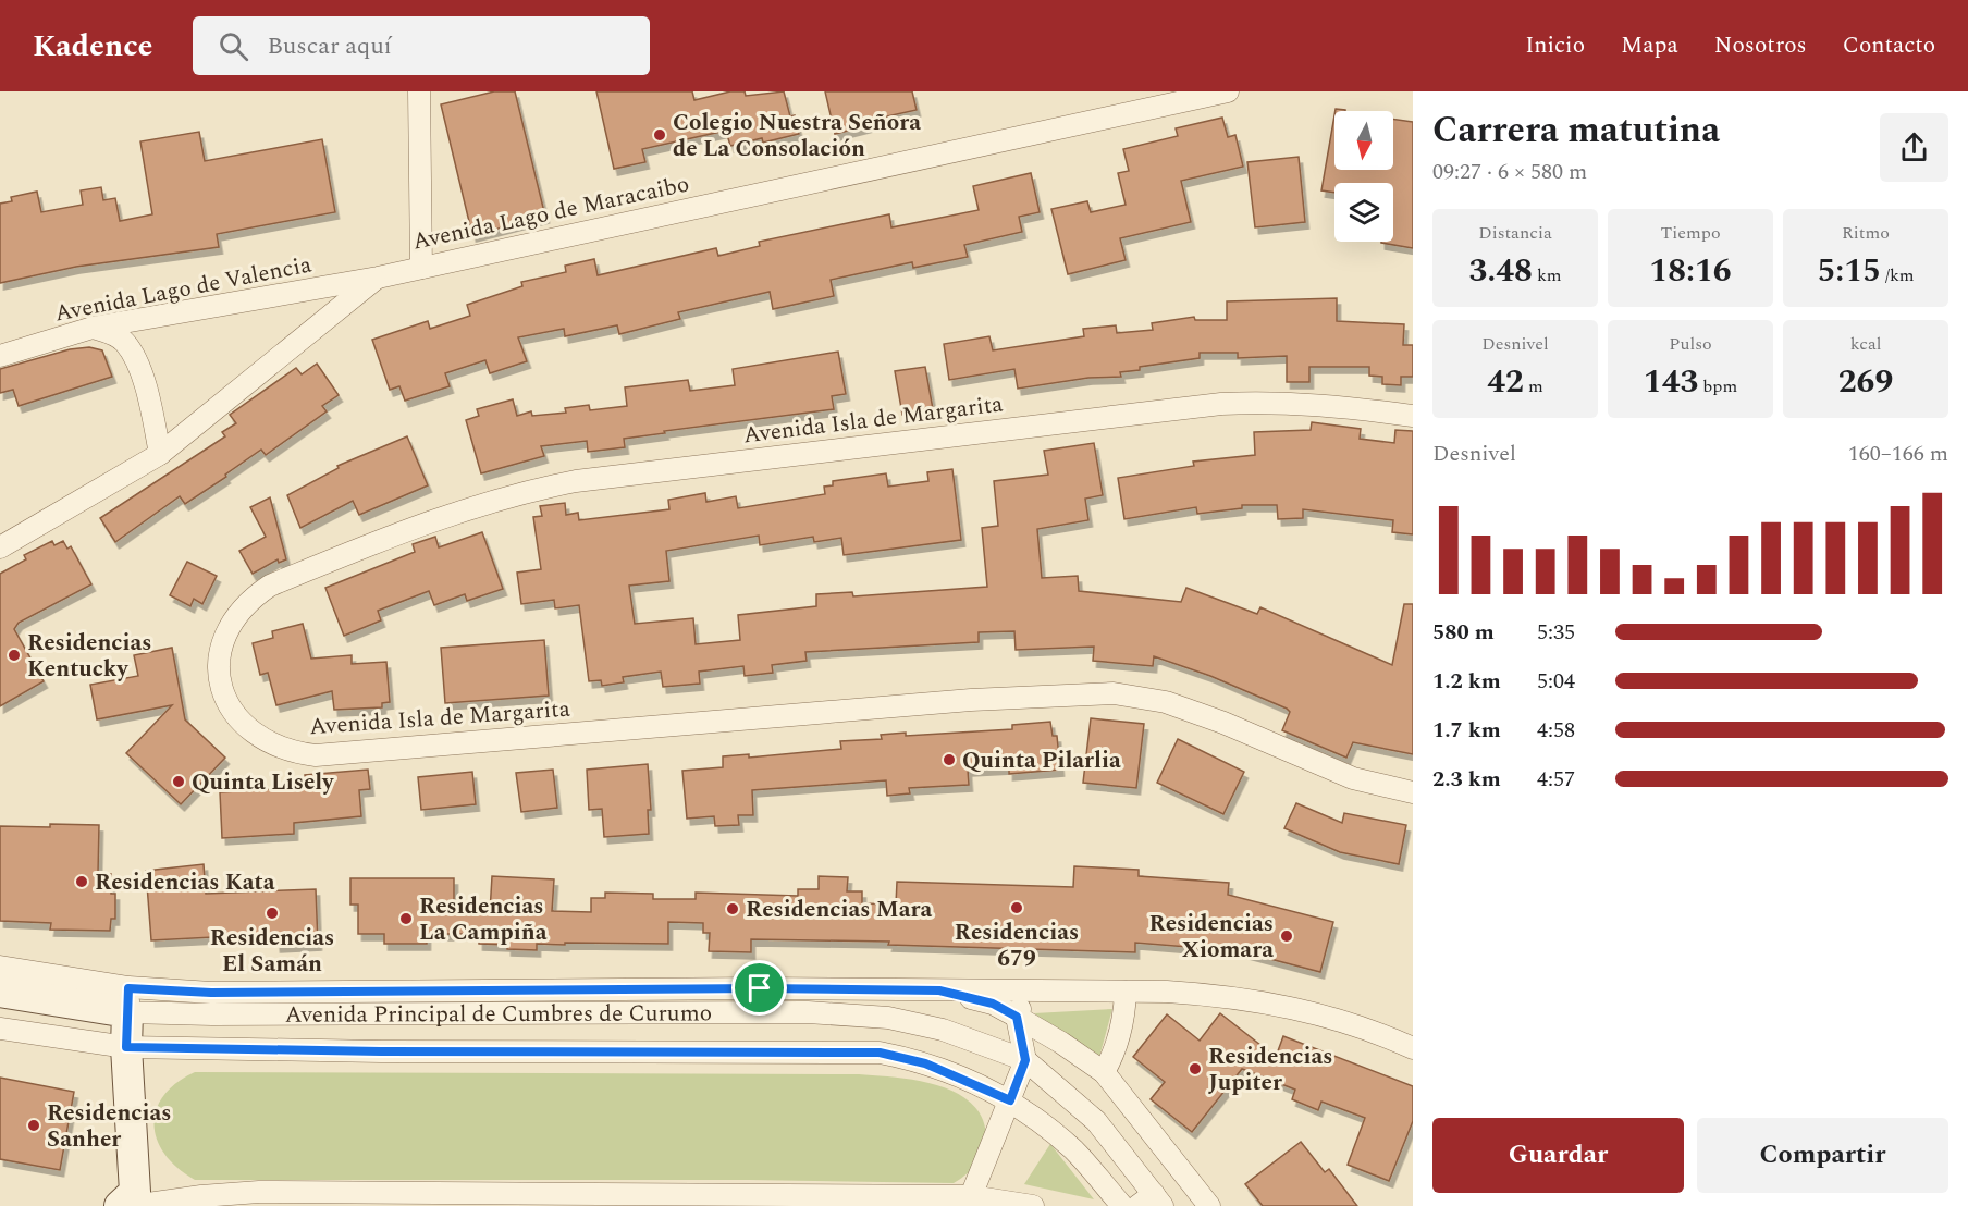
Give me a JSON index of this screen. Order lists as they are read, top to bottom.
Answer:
{
  "streets": {
    "main road": ["Avenida Principal de Cumbres de Curumo"],
    "street": ["Avenida Lago de Maracaibo", "Avenida Lago de Valencia", "Avenida Isla de Margarita"]
  },
  "crossings": [
    ["Avenida Lago de Maracaibo", "Avenida Lago de Valencia"]
  ],
  "places": [
    "Colegio Nuestra Señora de La Consolación",
    "Residencias Kentucky",
    "Quinta Pilarlia",
    "Quinta Lisely",
    "Residencias Kata",
    "Residencias 679",
    "Residencias Mara",
    "Residencias El Samán",
    "Residencias La Campiña",
    "Residencias Xiomara",
    "Residencias Jupiter",
    "Residencias Sanher"
  ],
  "north": "bottom",
  "page": {
    "header": "Kadence",
    "search": "Buscar aquí",
    "nav": [
      "Inicio",
      "Mapa",
      "Nosotros",
      "Contacto"
    ],
    "heading": ["Carrera matutina", "09:27 · 6 × 580 m"],
    "stats": [
      ["Distancia", "3.48 km"],
      ["Tiempo", "18:16"],
      ["Ritmo", "5:15 /km"],
      ["Desnivel", "42 m"],
      ["Pulso", "143 bpm"],
      ["kcal", "269"]
    ],
    "chart": ["Desnivel", "160–166 m"],
    "list": [
      {
        "name": "580 m",
        "note": "5:35"
      },
      {
        "name": "1.2 km",
        "note": "5:04"
      },
      {
        "name": "1.7 km",
        "note": "4:58"
      },
      {
        "name": "2.3 km",
        "note": "4:57"
      }
    ],
    "buttons": ["Guardar", "Compartir"]
  }
}
